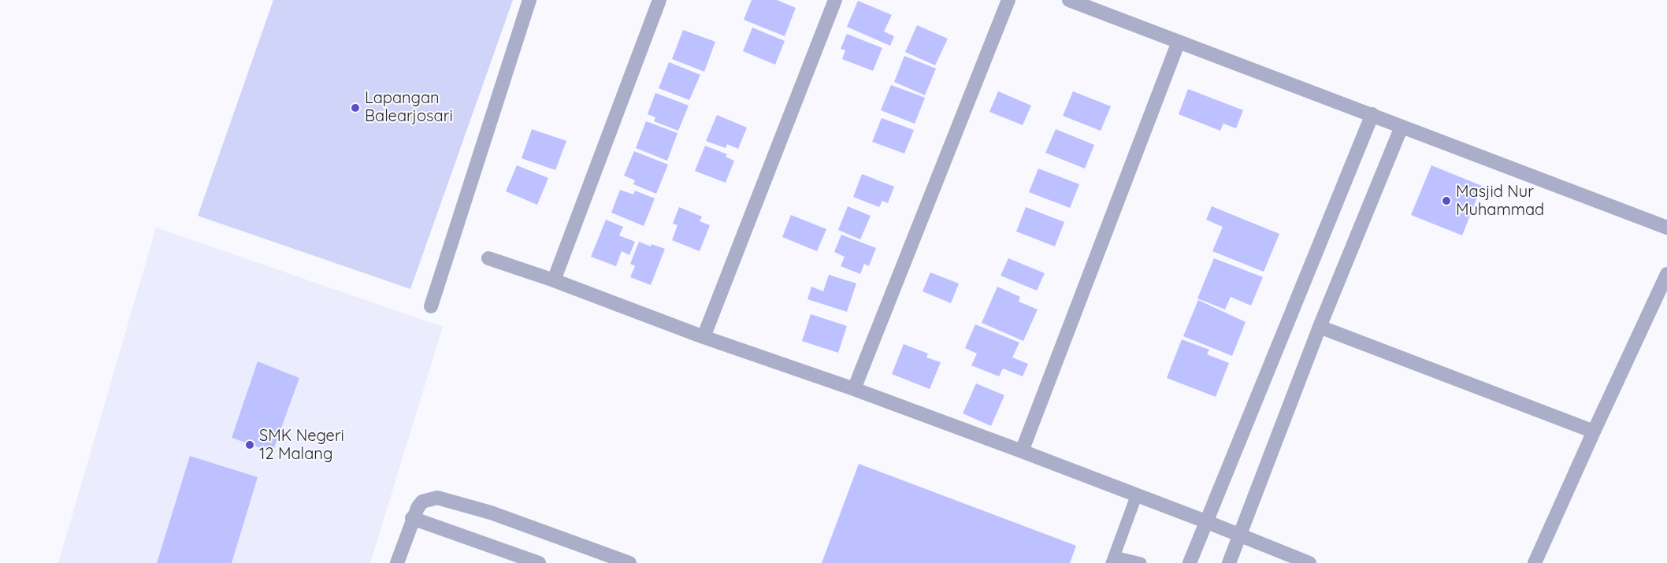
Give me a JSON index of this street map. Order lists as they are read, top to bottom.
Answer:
{
  "places": ["Lapangan Balearjosari", "Masjid Nur Muhammad", "SMK Negeri 12 Malang"]
}
